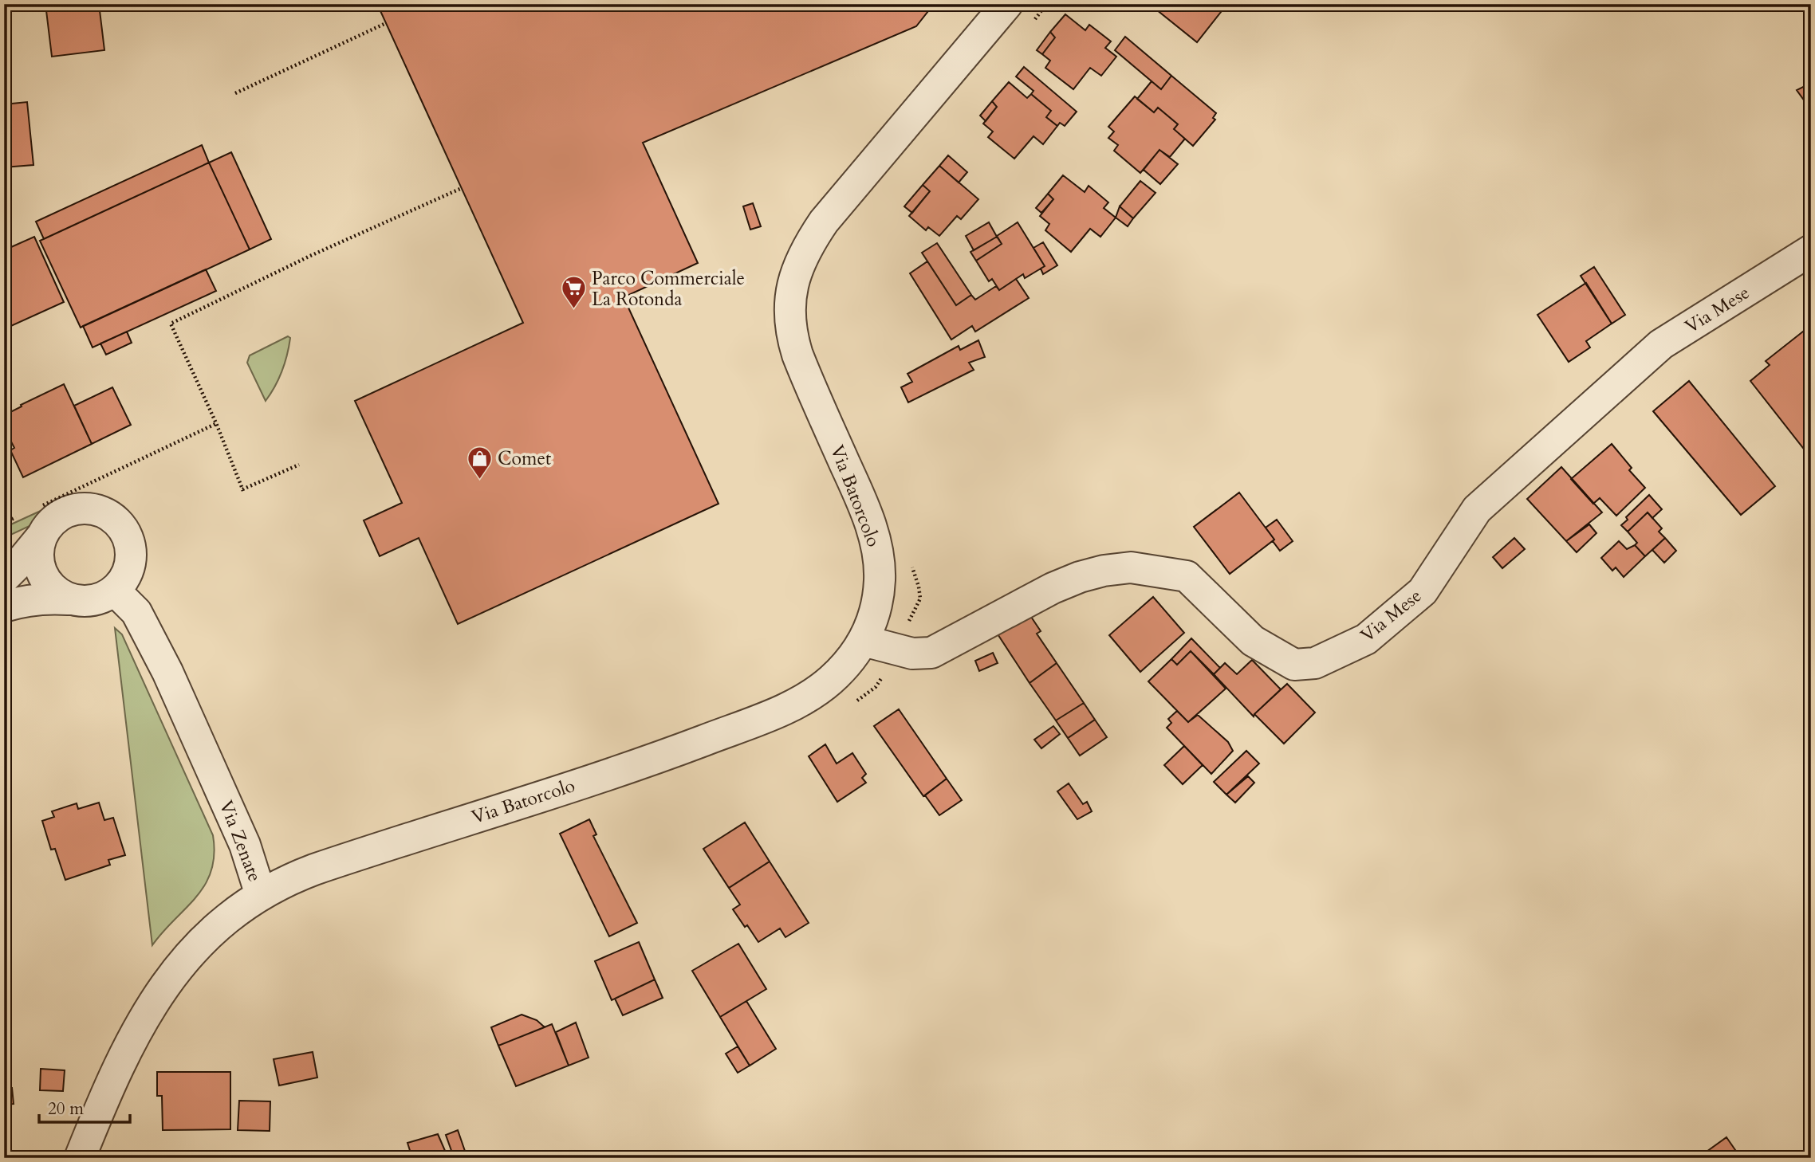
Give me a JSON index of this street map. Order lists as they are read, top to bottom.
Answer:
{
  "streets": {
    "street": ["Via Mese", "Via Batorcolo", "Via Zenate"]
  },
  "crossings": [
    ["Via Mese", "Via Batorcolo"],
    ["Via Batorcolo", "Via Zenate"]
  ],
  "places": {
    "supermarket": ["Parco Commerciale La Rotonda"],
    "shop": ["Comet"]
  },
  "scale_bar": "20 m"
}
